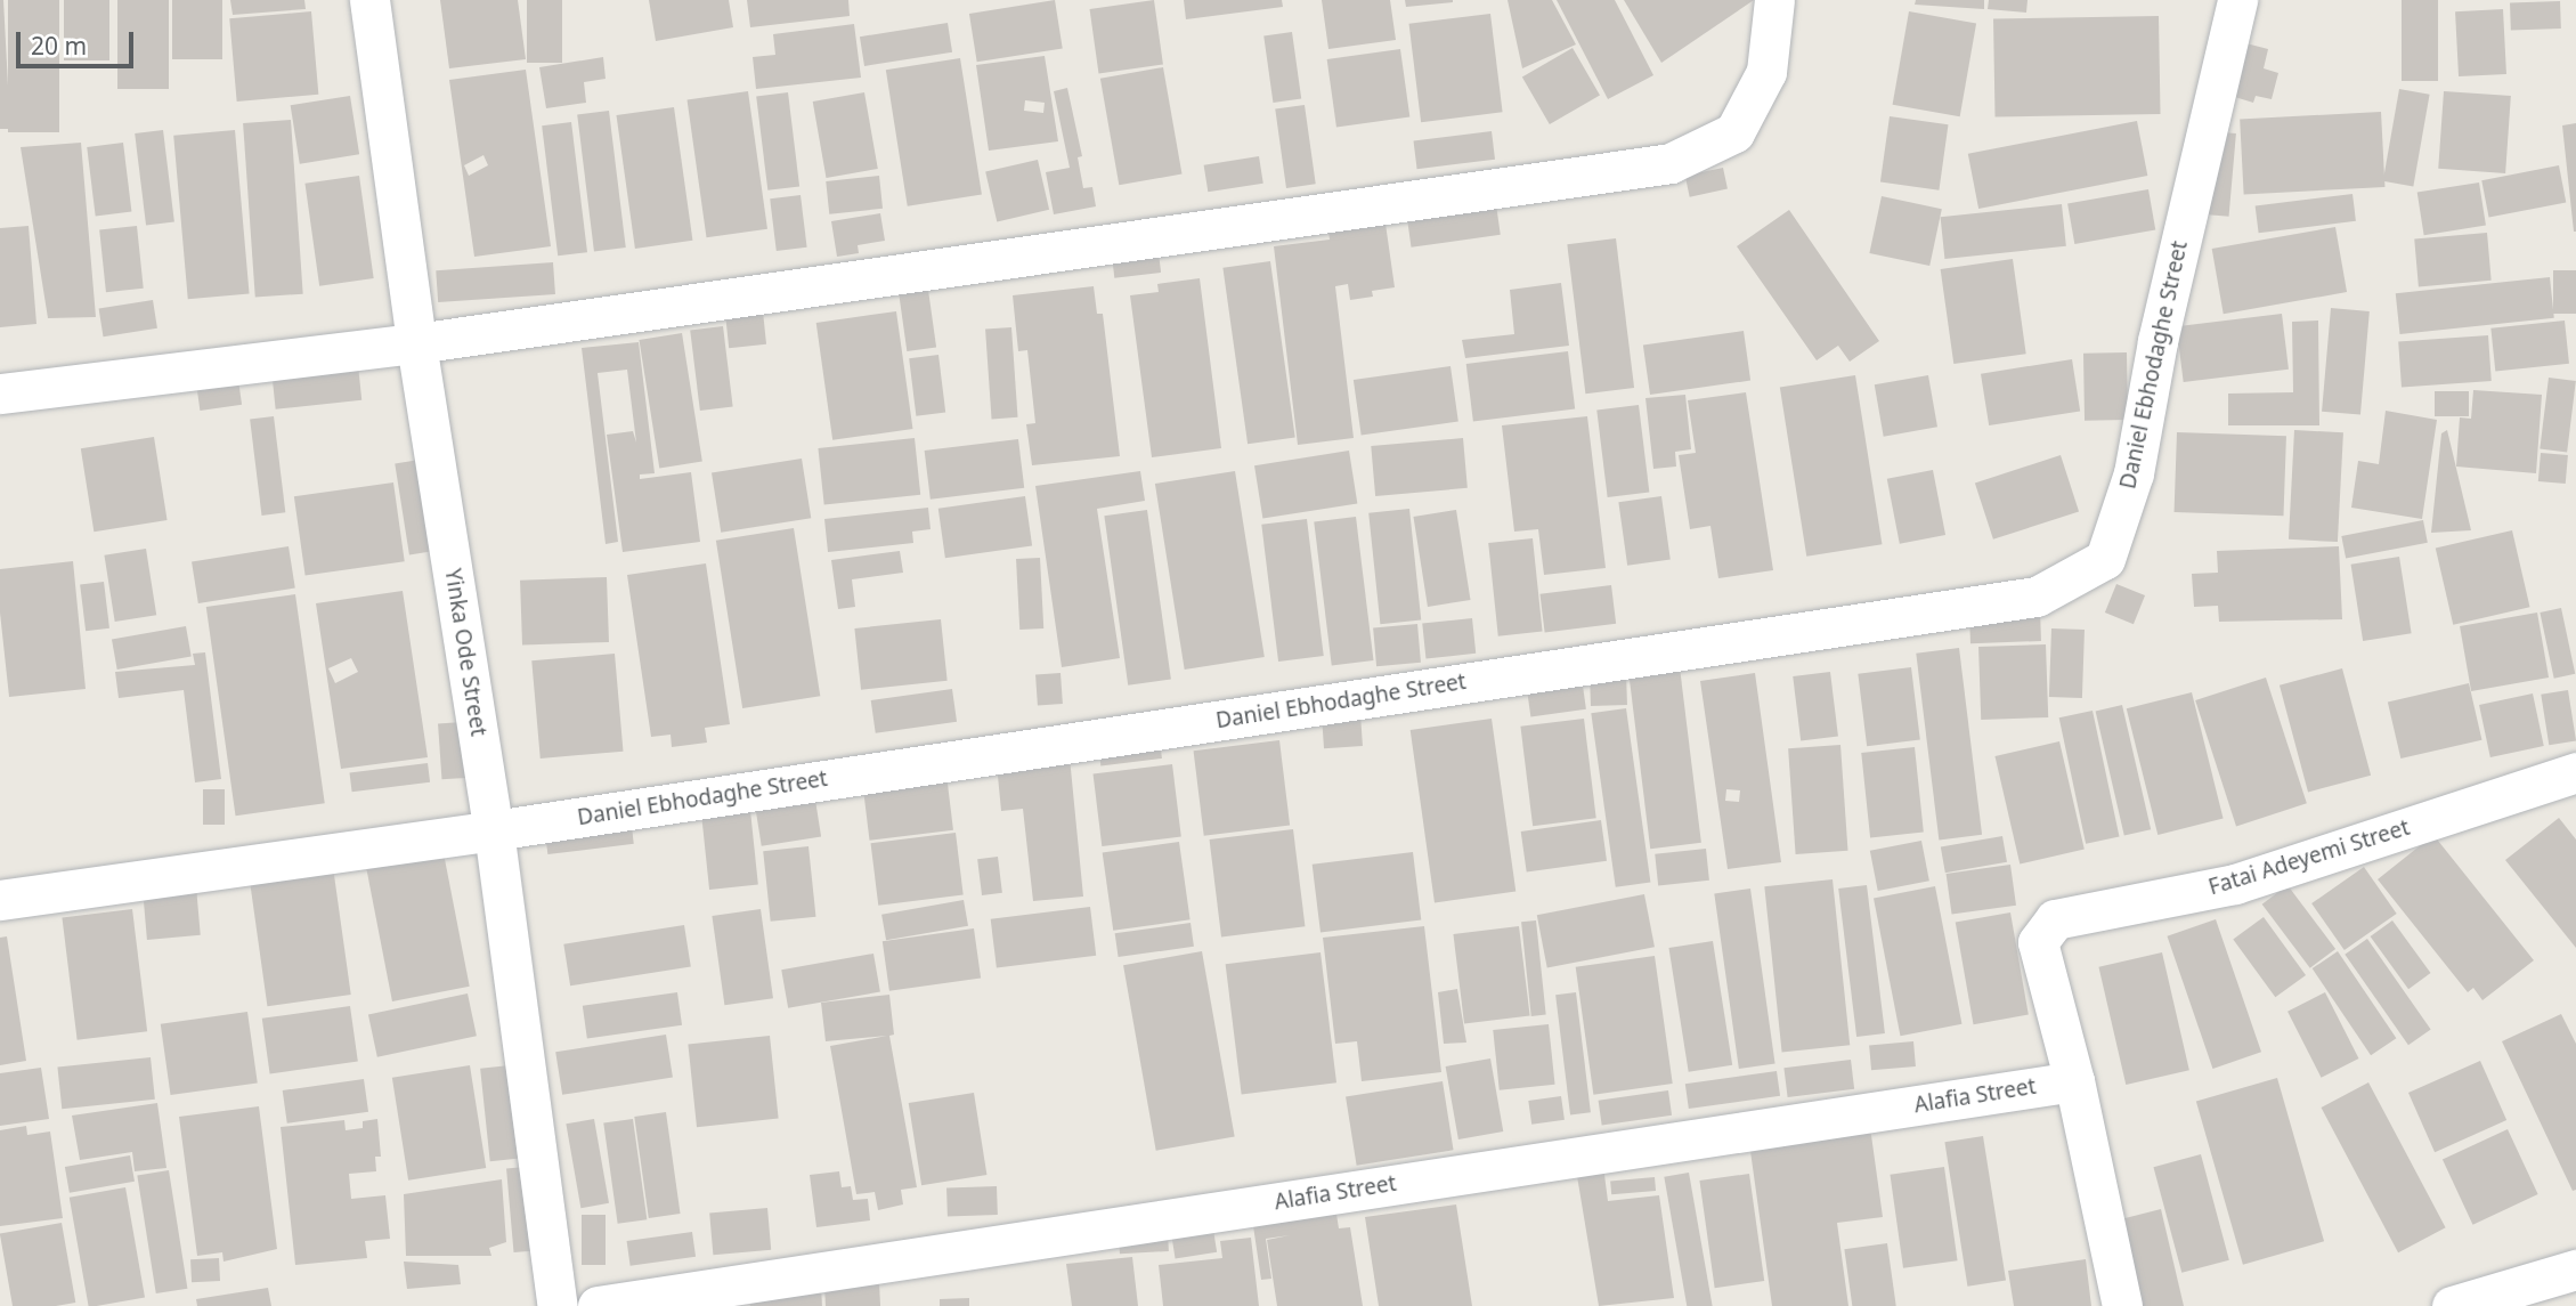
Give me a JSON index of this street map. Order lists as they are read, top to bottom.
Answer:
{
  "streets": {
    "street": [
      "Daniel Ebhodaghe Street",
      "Yinka Ode Street",
      "Fatai Adeyemi Street",
      "Alafia Street"
    ]
  },
  "crossings": [
    ["Daniel Ebhodaghe Street", "Yinka Ode Street"],
    ["Fatai Adeyemi Street", "Alafia Street"]
  ],
  "scale_bar": "20 m"
}
